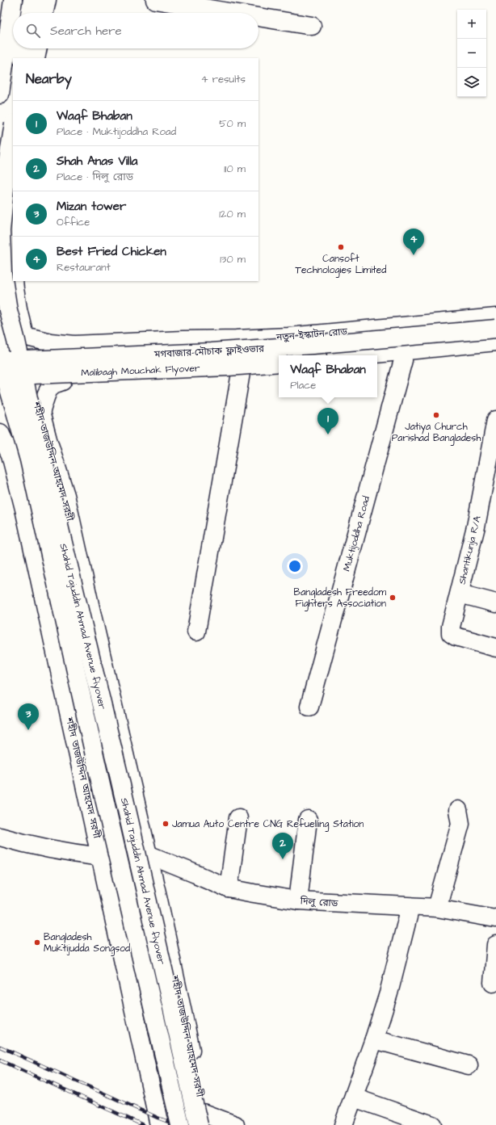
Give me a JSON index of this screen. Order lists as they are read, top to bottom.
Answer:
{
  "streets": {
    "main road": [
      "নতুন ইস্কাটন রোড",
      "মগবাজার-মৌচাক ফ্লাইওভার",
      "Malibagh Mouchak Flyover",
      "শহীদ তাজউদ্দিন আহমেদ সরণী",
      "Muktijoddha Road",
      "Shantikunja R/A",
      "Shahid Tajuddin Ahmad Avenue flyover",
      "দিলু রোড"
    ]
  },
  "crossings": [
    ["শহীদ তাজউদ্দিন আহমেদ সরণী", "Shahid Tajuddin Ahmad Avenue flyover"],
    ["শহীদ তাজউদ্দিন আহমেদ সরণী", "দিলু রোড"]
  ],
  "places": [
    "Cansoft Technologies Limited",
    "Jatiya Church Parishad Bangladesh",
    "Bangladesh Freedom Fighters Association",
    "Jamua Auto Centre CNG Refuelling Station",
    "Bangladesh Muktijudda Songsod"
  ],
  "page": {
    "map_buttons": ["+", "−"],
    "search": "Search here",
    "heading": ["Nearby", "4 results"],
    "list": [
      {
        "mark": "1",
        "name": "Waqf Bhaban",
        "note": "Place · Muktijoddha Road",
        "value": "50 m"
      },
      {
        "mark": "2",
        "name": "Shah Anas Villa",
        "note": "Place · দিলু রোড",
        "value": "110 m"
      },
      {
        "mark": "3",
        "name": "Mizan tower",
        "note": "Office",
        "value": "120 m"
      },
      {
        "mark": "4",
        "name": "Best Fried Chicken",
        "note": "Restaurant",
        "value": "130 m"
      }
    ],
    "pins": [
      "4",
      "1",
      "3",
      "2"
    ],
    "popup": ["Waqf Bhaban", "Place"]
  }
}
